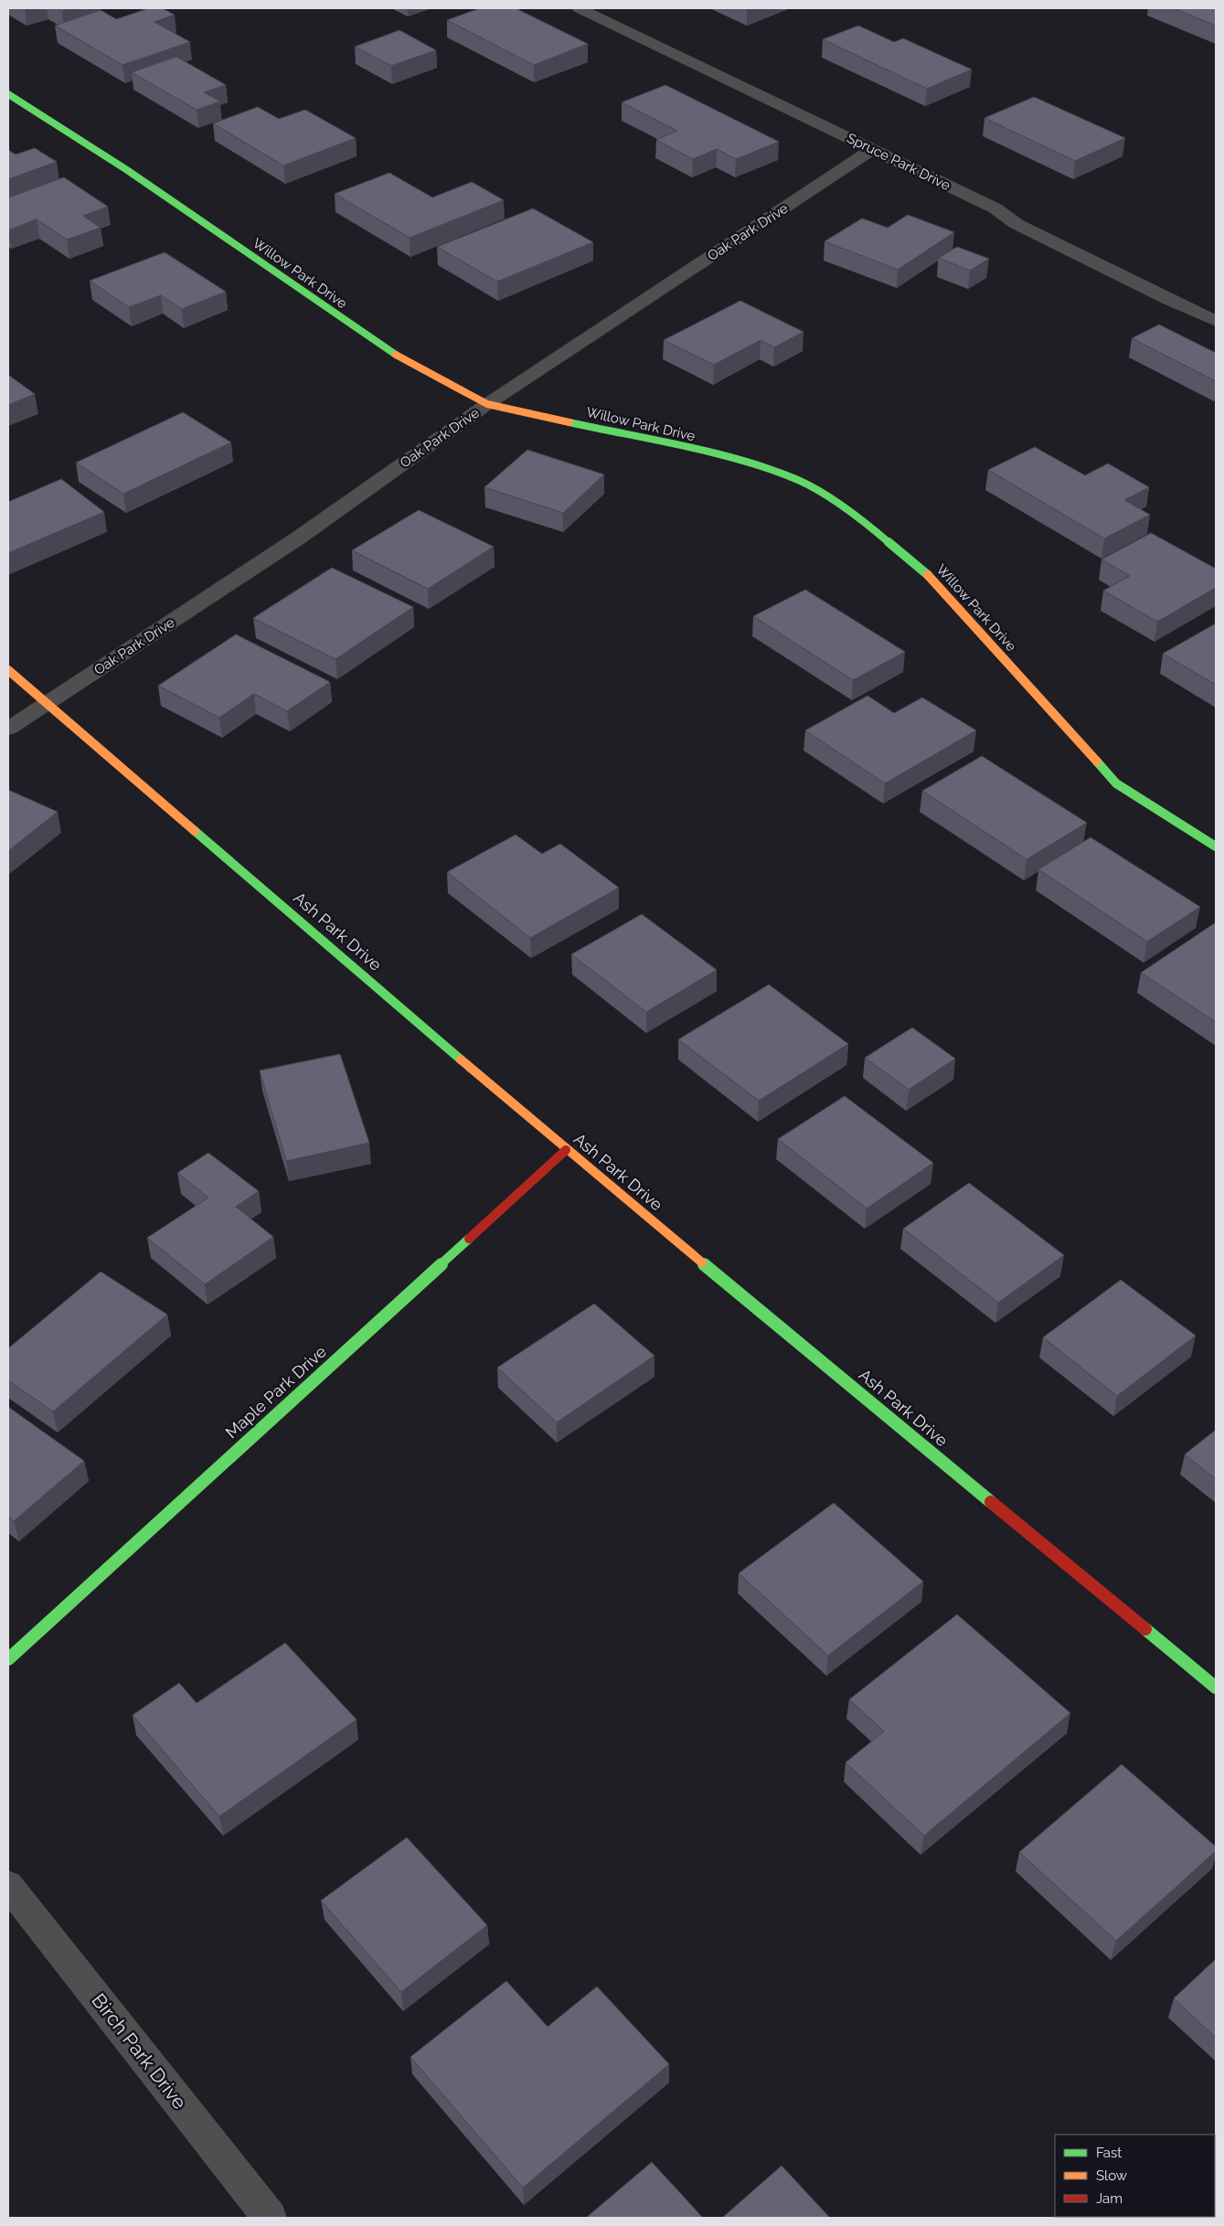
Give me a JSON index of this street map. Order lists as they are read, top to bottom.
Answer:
{
  "streets": {
    "street": [
      "Spruce Park Drive",
      "Oak Park Drive",
      "Willow Park Drive",
      "Ash Park Drive",
      "Maple Park Drive",
      "Birch Park Drive"
    ]
  },
  "crossings": [
    ["Spruce Park Drive", "Oak Park Drive"],
    ["Oak Park Drive", "Willow Park Drive"],
    ["Oak Park Drive", "Ash Park Drive"],
    ["Ash Park Drive", "Maple Park Drive"]
  ],
  "legend": ["Fast", "Slow", "Jam"]
}
